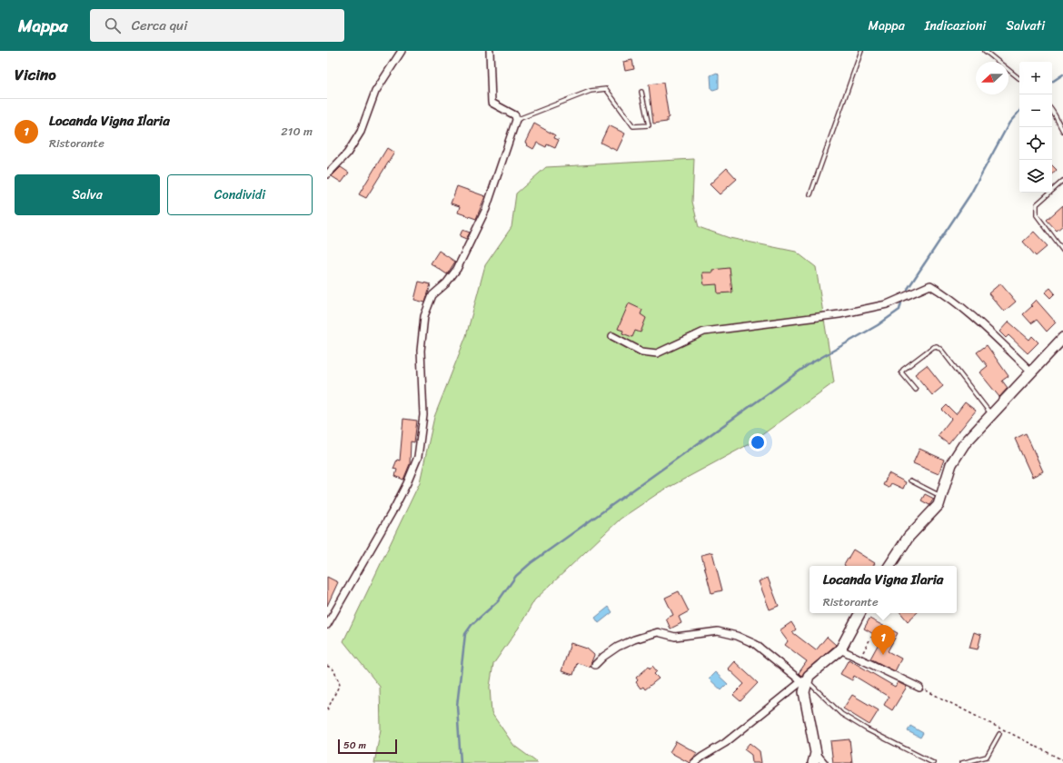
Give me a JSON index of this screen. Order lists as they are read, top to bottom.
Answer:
{
  "scale_bar": "50 m",
  "north": "left",
  "page": {
    "header": "Mappa",
    "search": "Cerca qui",
    "nav": ["Mappa", "Indicazioni", "Salvati"],
    "heading": "Vicino",
    "map_buttons": ["+", "−"],
    "list": [
      {
        "mark": "1",
        "name": "Locanda Vigna Ilaria",
        "note": "Ristorante",
        "value": "210 m"
      }
    ],
    "buttons": ["Salva", "Condividi"],
    "popup": ["Locanda Vigna Ilaria", "Ristorante"],
    "pins": "1",
    "scale": "50 m"
  }
}
